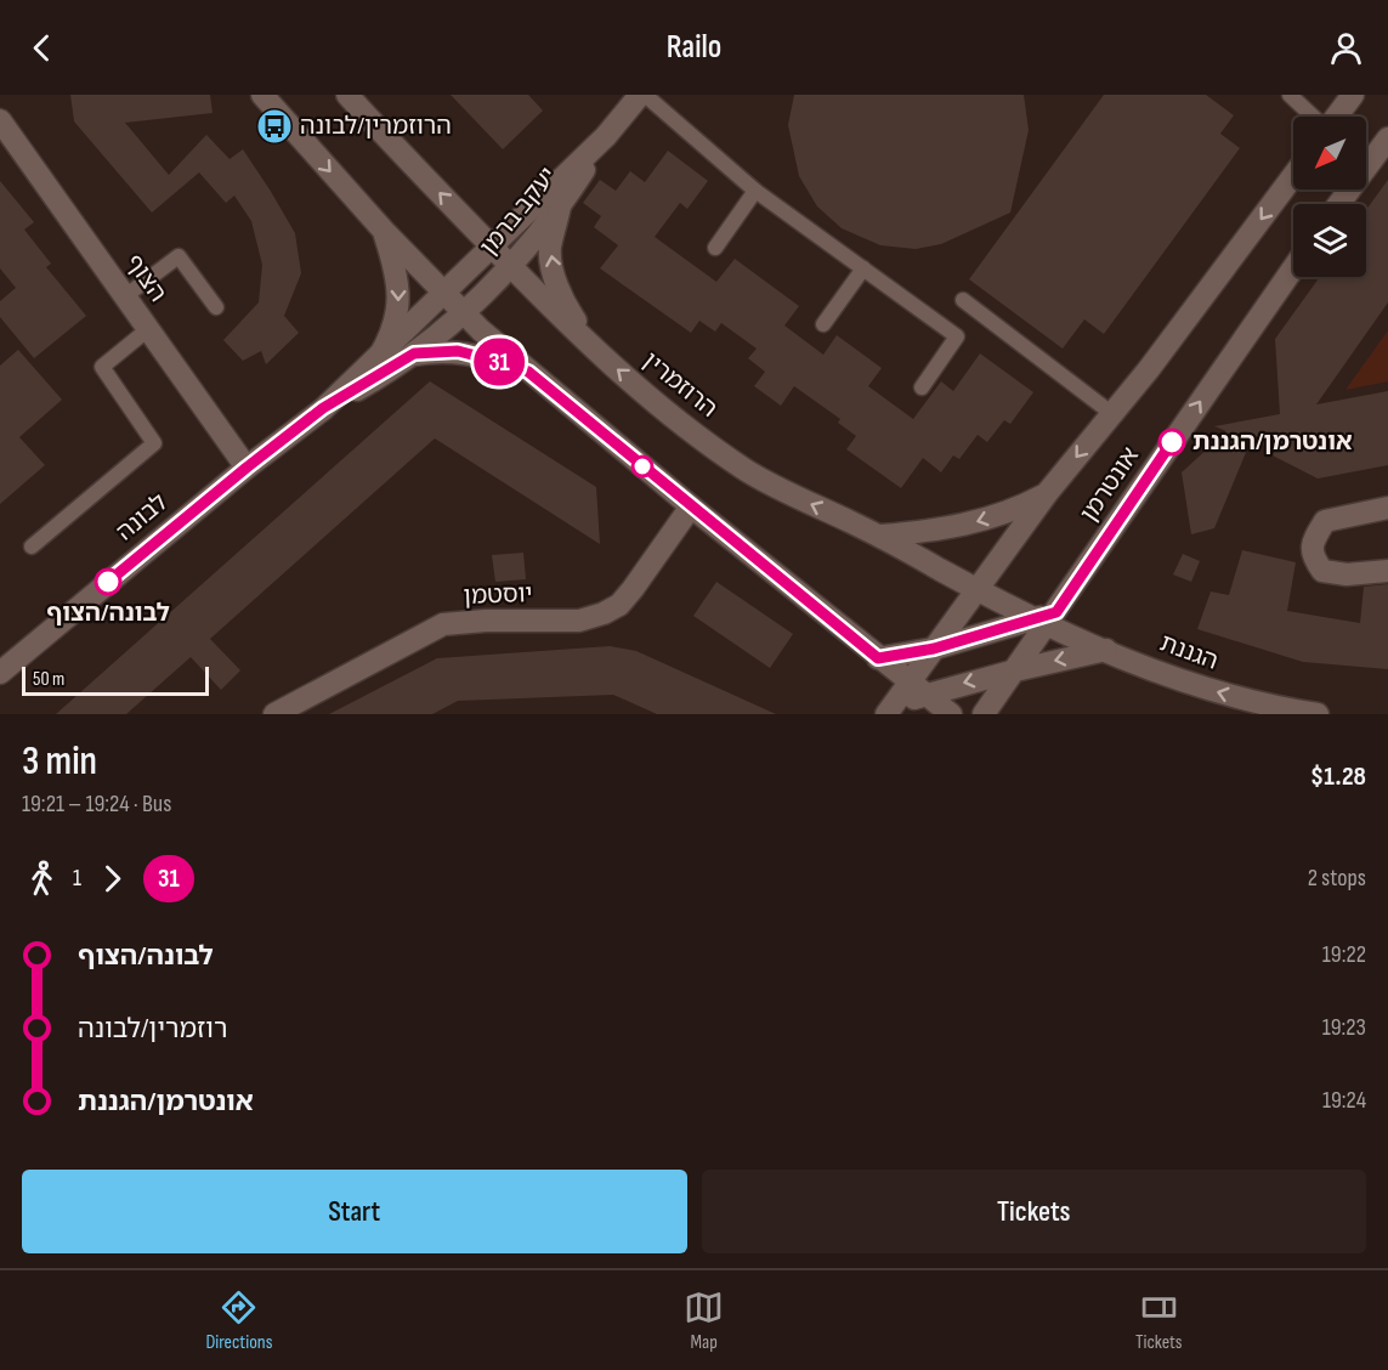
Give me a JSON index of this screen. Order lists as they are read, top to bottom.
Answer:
{
  "streets": {
    "street": [
      "יעקב ברמן",
      "הצוף",
      "הרוזמרין",
      "אונטרמן",
      "לבונה",
      "יוסטמן",
      "הגננת"
    ]
  },
  "crossings": [
    ["יעקב ברמן", "הרוזמרין"],
    ["יעקב ברמן", "לבונה"],
    ["הצוף", "לבונה"],
    ["הרוזמרין", "אונטרמן"],
    ["הרוזמרין", "לבונה"],
    ["הרוזמרין", "הגננת"],
    ["אונטרמן", "הגננת"]
  ],
  "one_way": ["הגננת"],
  "places": {
    "bus stop": ["הרוזמרין/לבונה"],
    "other": ["אונטרמן/הגננת", "לבונה/הצוף"]
  },
  "lines": ["bus line 31"],
  "scale_bar": "50 m",
  "north": "bottom left",
  "page": {
    "header": "Railo",
    "on_map": "31",
    "scale": "50 m",
    "heading": ["3 min", "19:21 – 19:24 · Bus", "$1.28"],
    "legs": ["1", "31", "2 stops"],
    "list": [
      {
        "name": "לבונה/הצוף",
        "value": "19:22"
      },
      {
        "name": "רוזמרין/לבונה",
        "value": "19:23"
      },
      {
        "name": "אונטרמן/הגננת",
        "value": "19:24"
      }
    ],
    "buttons": ["Start", "Tickets"],
    "tabs": ["Directions", "Map", "Tickets"]
  }
}
